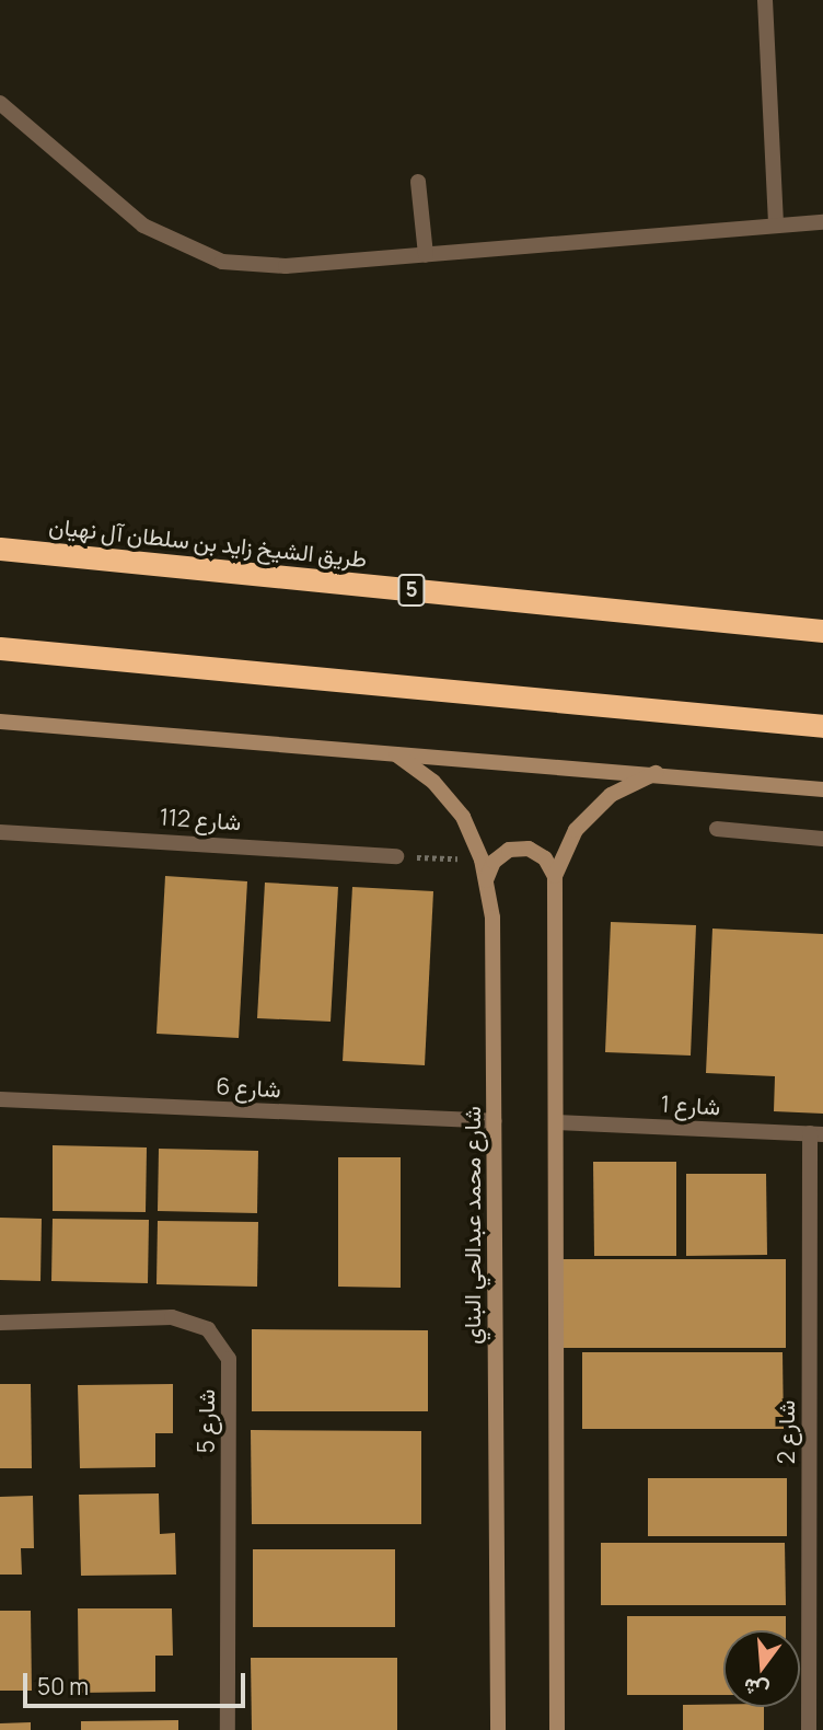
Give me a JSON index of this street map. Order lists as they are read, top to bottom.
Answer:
{
  "streets": {
    "highway": ["طريق الشيخ زايد بن سلطان آل نهيان", "5"],
    "street": [
      "شارع 112",
      "شارع 6",
      "شارع 1",
      "شارع محمد عبدالحي البناي",
      "شارع 5",
      "شارع 2"
    ]
  },
  "crossings": [
    ["شارع 6", "شارع محمد عبدالحي البناي"],
    ["شارع 1", "شارع 2"]
  ],
  "scale_bar": "50 m",
  "north": "bottom"
}
